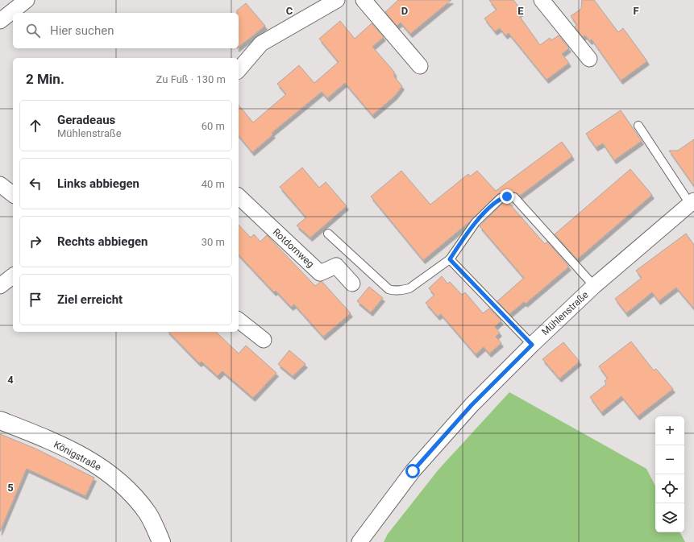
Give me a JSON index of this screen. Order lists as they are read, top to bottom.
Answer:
{
  "streets": {
    "street": ["Rotdornweg", "Mühlenstraße", "Königstraße"]
  },
  "page": {
    "search": "Hier suchen",
    "heading": ["2 Min.", "Zu Fuß · 130 m"],
    "list": [
      ["Geradeaus", "Mühlenstraße", "60 m"],
      ["Links abbiegen", "40 m"],
      ["Rechts abbiegen", "30 m"],
      "Ziel erreicht"
    ],
    "map_buttons": ["+", "−"]
  },
  "grid": {
    "columns": [
      "C",
      "D",
      "E",
      "F"
    ],
    "rows": ["4", "5"]
  }
}
